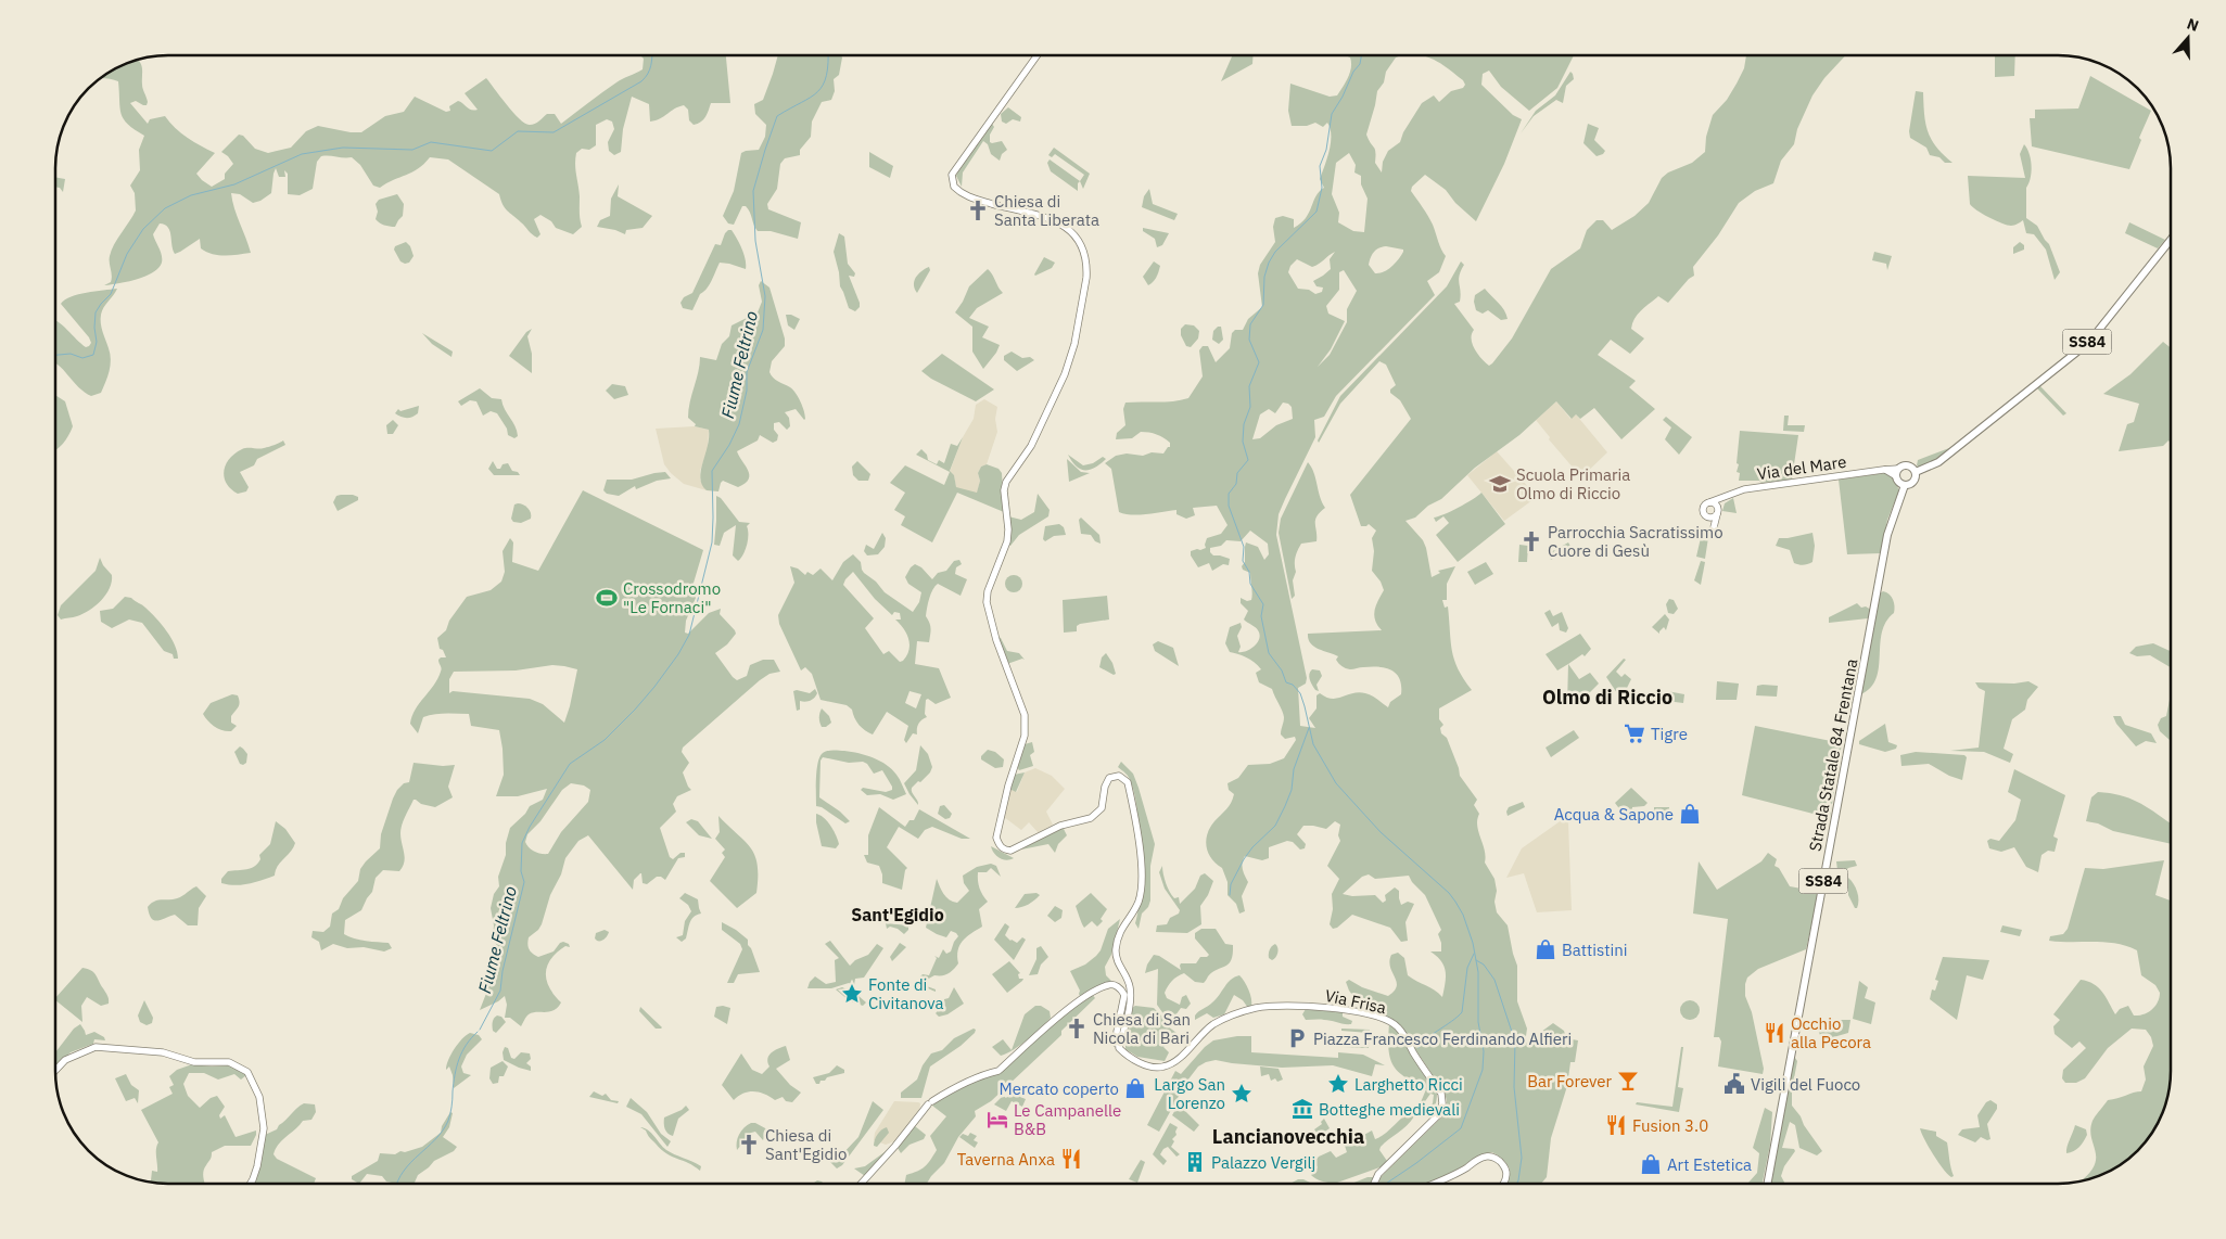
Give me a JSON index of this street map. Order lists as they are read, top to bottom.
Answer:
{
  "streets": {
    "main road": ["SS84", "Strada Statale 84 Frentana"],
    "street": ["Via del Mare", "Via Frisa"]
  },
  "crossings": [
    ["SS84", "Via del Mare"],
    ["SS84", "Strada Statale 84 Frentana"],
    ["Via del Mare", "Strada Statale 84 Frentana"]
  ],
  "districts": ["Olmo di Riccio", "Sant'Egidio", "Lancianovecchia"],
  "water": ["Fiume Feltrino"],
  "places": {
    "church": [
      "Chiesa di Santa Liberata",
      "Parrocchia Sacratissimo Cuore di Gesù",
      "Chiesa di San Nicola di Bari",
      "Chiesa di Sant'Egidio"
    ],
    "school or university": ["Scuola Primaria Olmo di Riccio"],
    "sports": ["Crossodromo \"Le Fornaci\""],
    "supermarket": ["Tigre"],
    "shop": [
      "Acqua & Sapone",
      "Battistini",
      "Mercato coperto",
      "Art Estetica"
    ],
    "place": ["Fonte di Civitanova", "Larghetto Ricci", "Largo San Lorenzo"],
    "restaurant": ["Occhio alla Pecora", "Fusion 3.0", "Taverna Anxa"],
    "parking": ["Piazza Francesco Ferdinando Alfieri"],
    "bar": ["Bar Forever"],
    "public building": ["Vigili del Fuoco"],
    "museum": ["Botteghe medievali"],
    "hotel": ["Le Campanelle B&B"],
    "building": ["Palazzo Vergilj"]
  },
  "north": "top"
}
